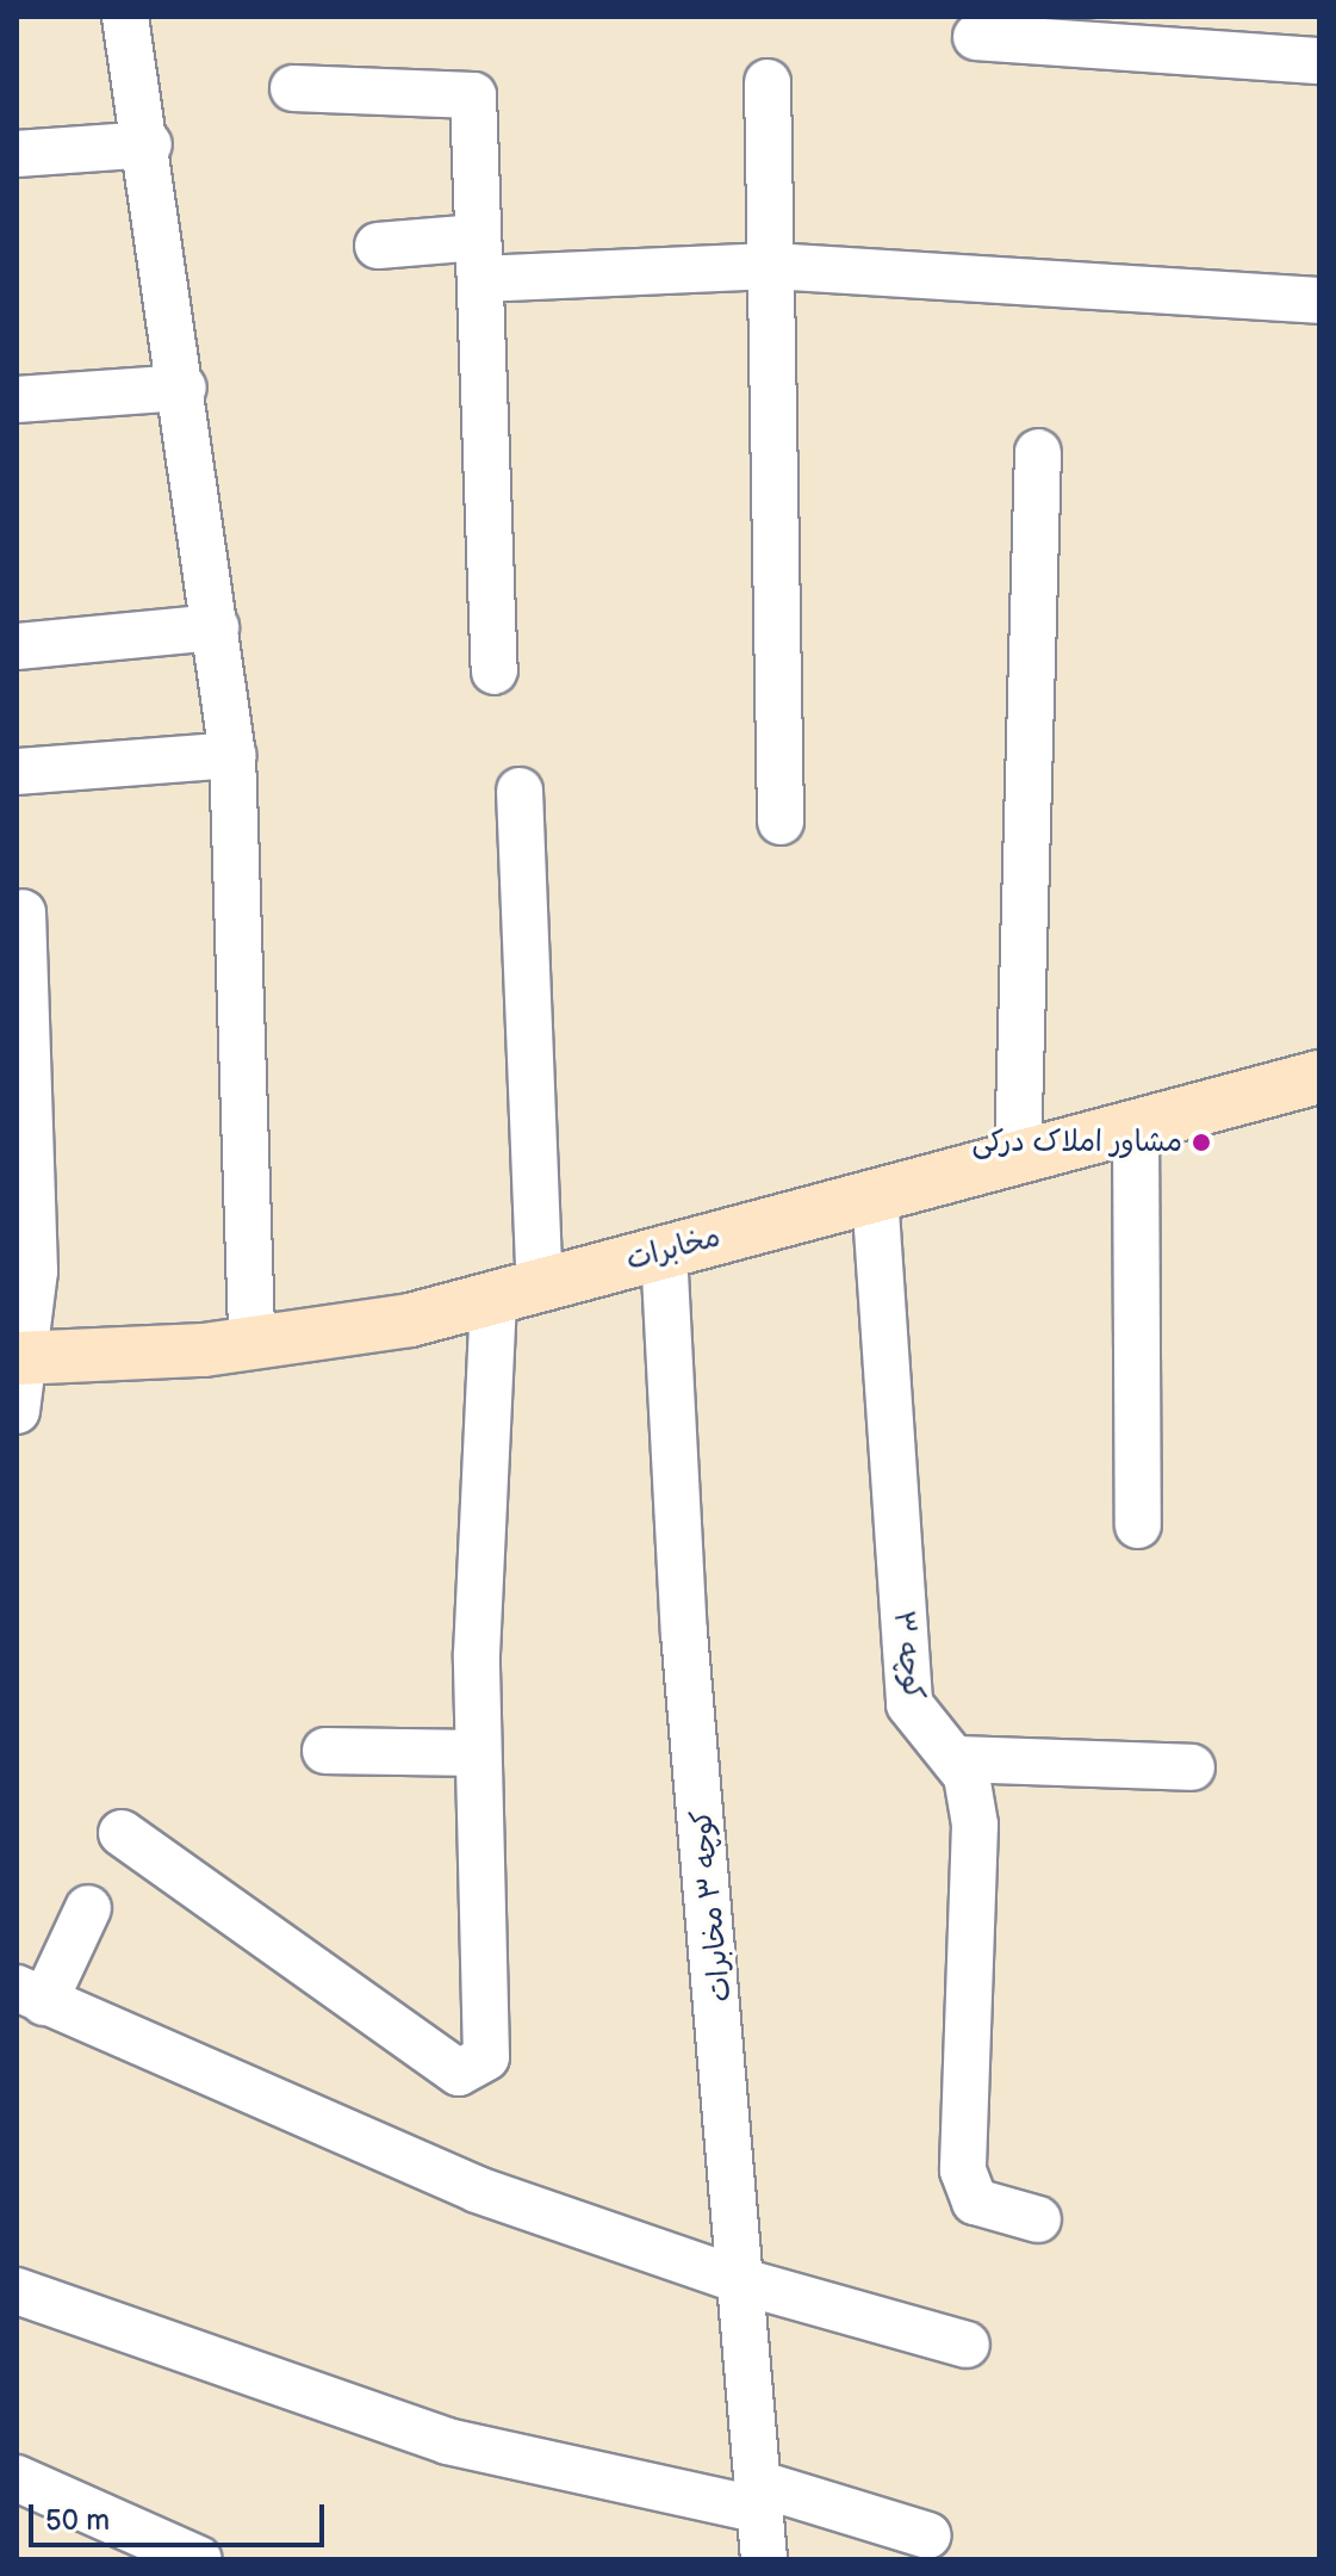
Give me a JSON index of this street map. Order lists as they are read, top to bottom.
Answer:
{
  "streets": {
    "street": ["مخابرات", "کوچه ۳", "کوچه ۳ مخابرات"]
  },
  "crossings": [
    ["مخابرات", "کوچه ۳"],
    ["مخابرات", "کوچه ۳ مخابرات"]
  ],
  "places": ["مشاور املاک درکی"],
  "scale_bar": "50 m"
}
